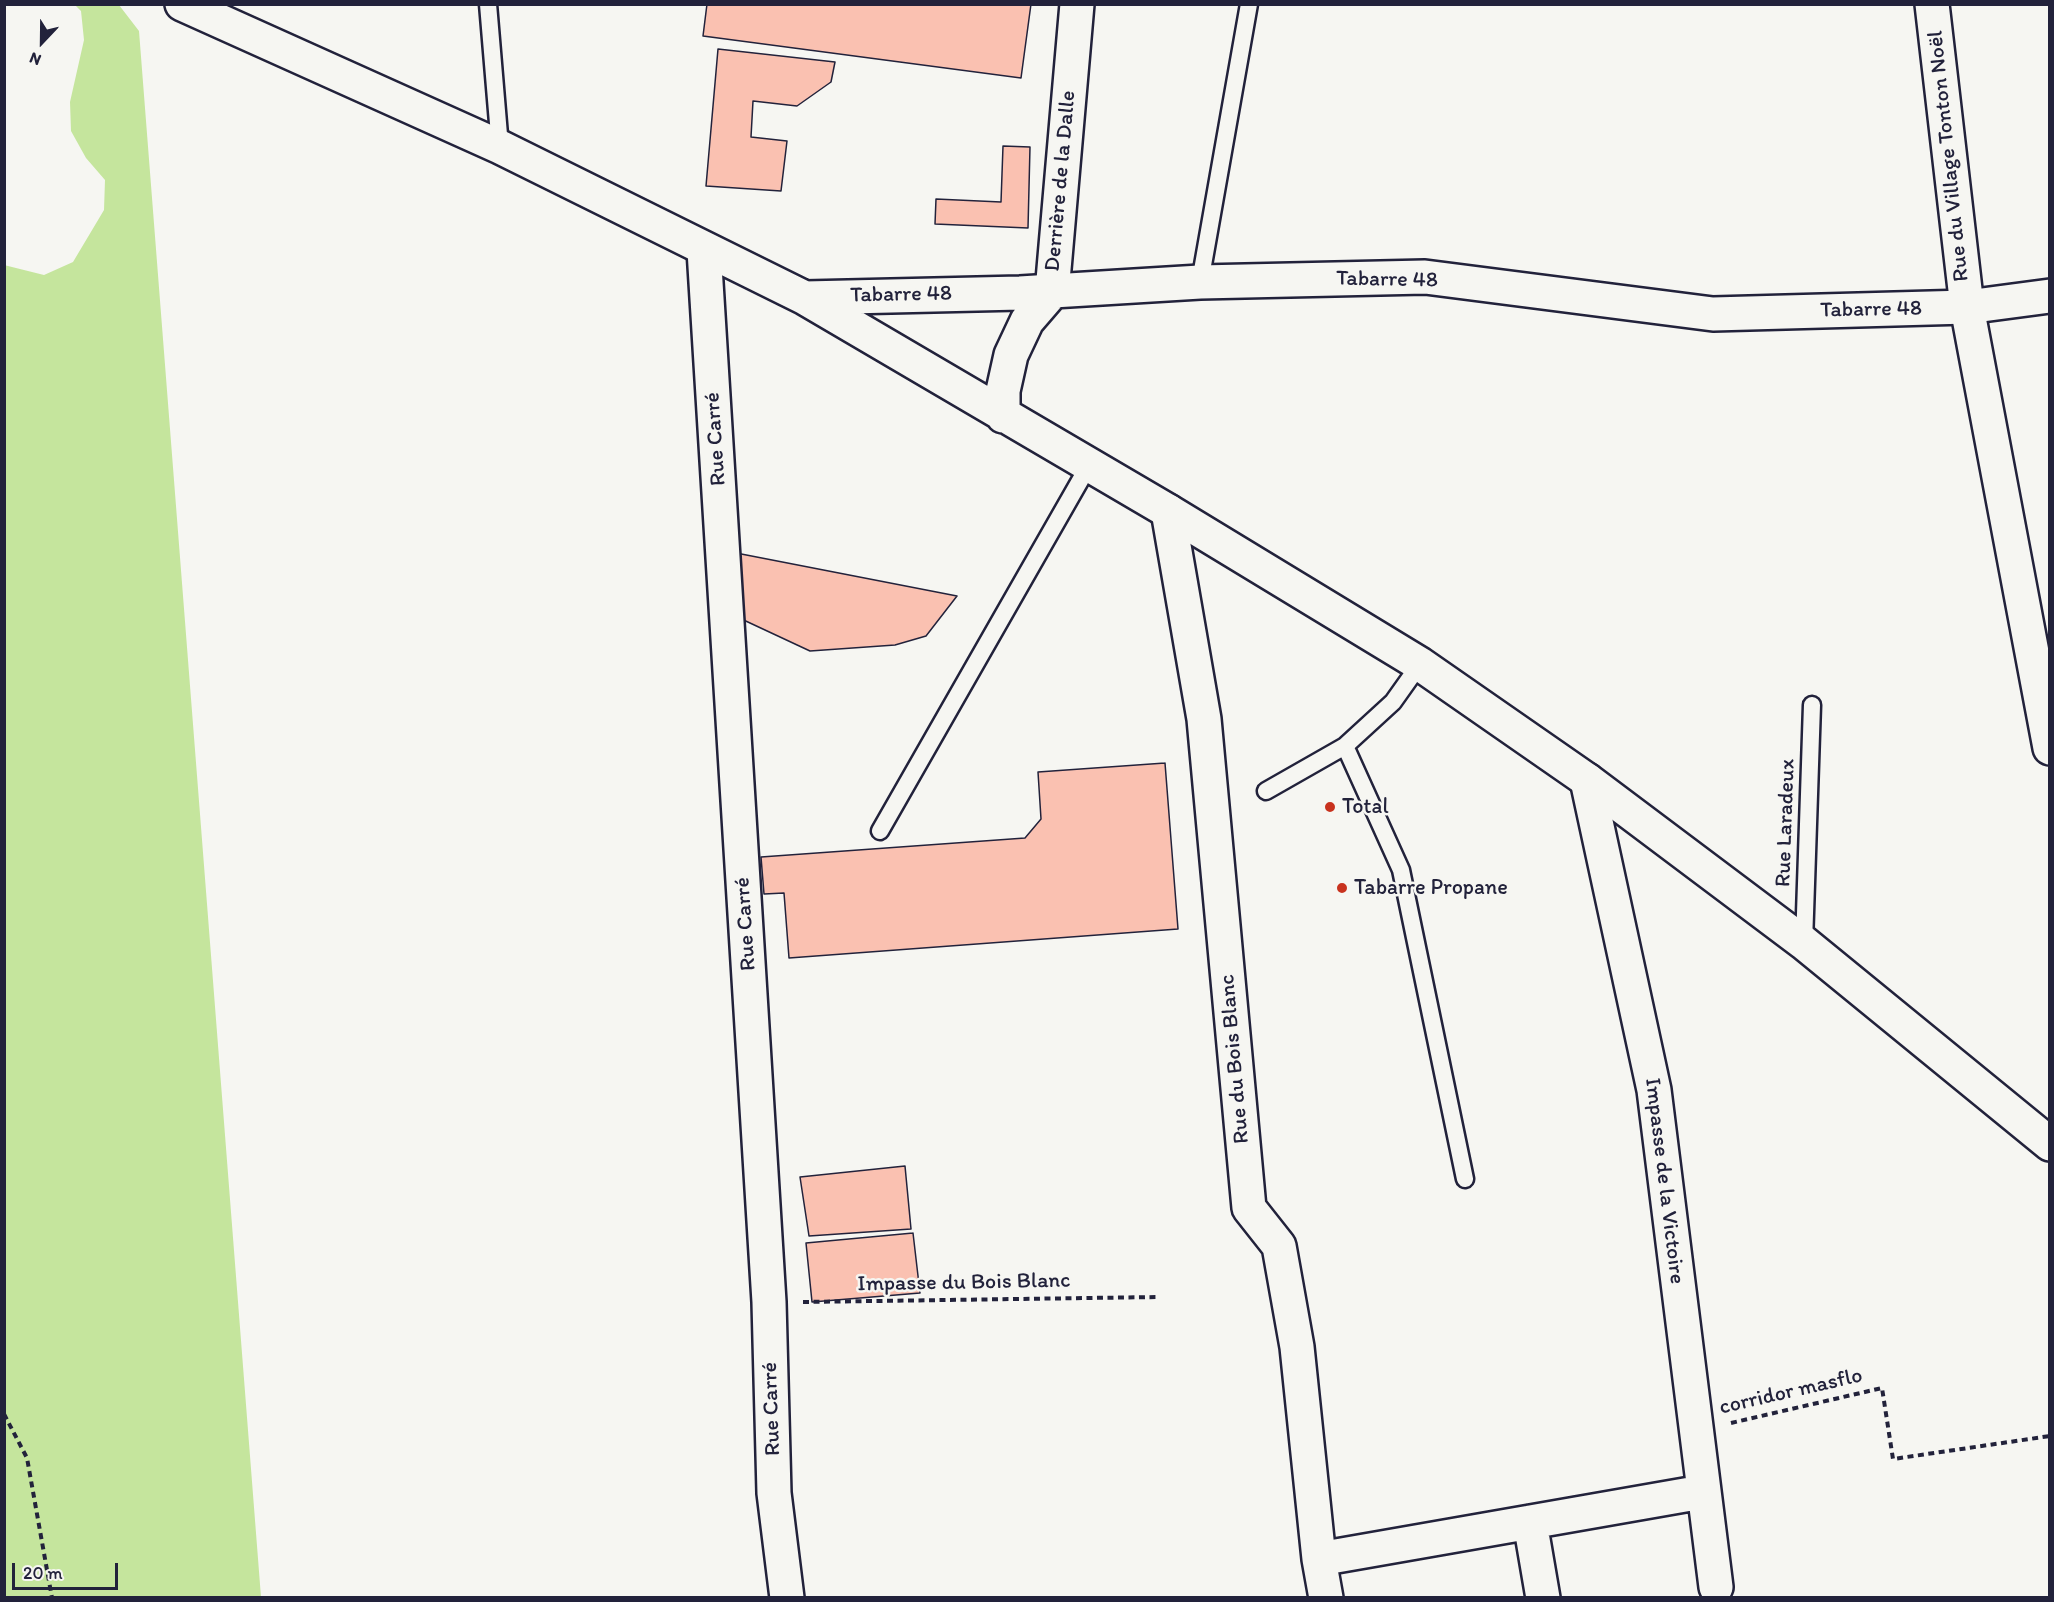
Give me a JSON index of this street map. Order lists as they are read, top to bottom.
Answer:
{
  "streets": {
    "street": [
      "Rue du Village Tonton Noël",
      "Derrière de la Dalle",
      "Tabarre 48",
      "Rue Carré",
      "Rue du Bois Blanc",
      "Impasse de la Victoire"
    ],
    "lane": ["Rue Laradeux"],
    "path": ["Impasse du Bois Blanc", "corridor masflo"]
  },
  "crossings": [
    ["Rue du Village Tonton Noël", "Tabarre 48"],
    ["Derrière de la Dalle", "Tabarre 48"],
    ["Rue Carré", "Impasse du Bois Blanc"],
    ["Impasse de la Victoire", "corridor masflo"]
  ],
  "places": ["Total", "Tabarre Propane"],
  "scale_bar": "20 m",
  "north": "bottom"
}
